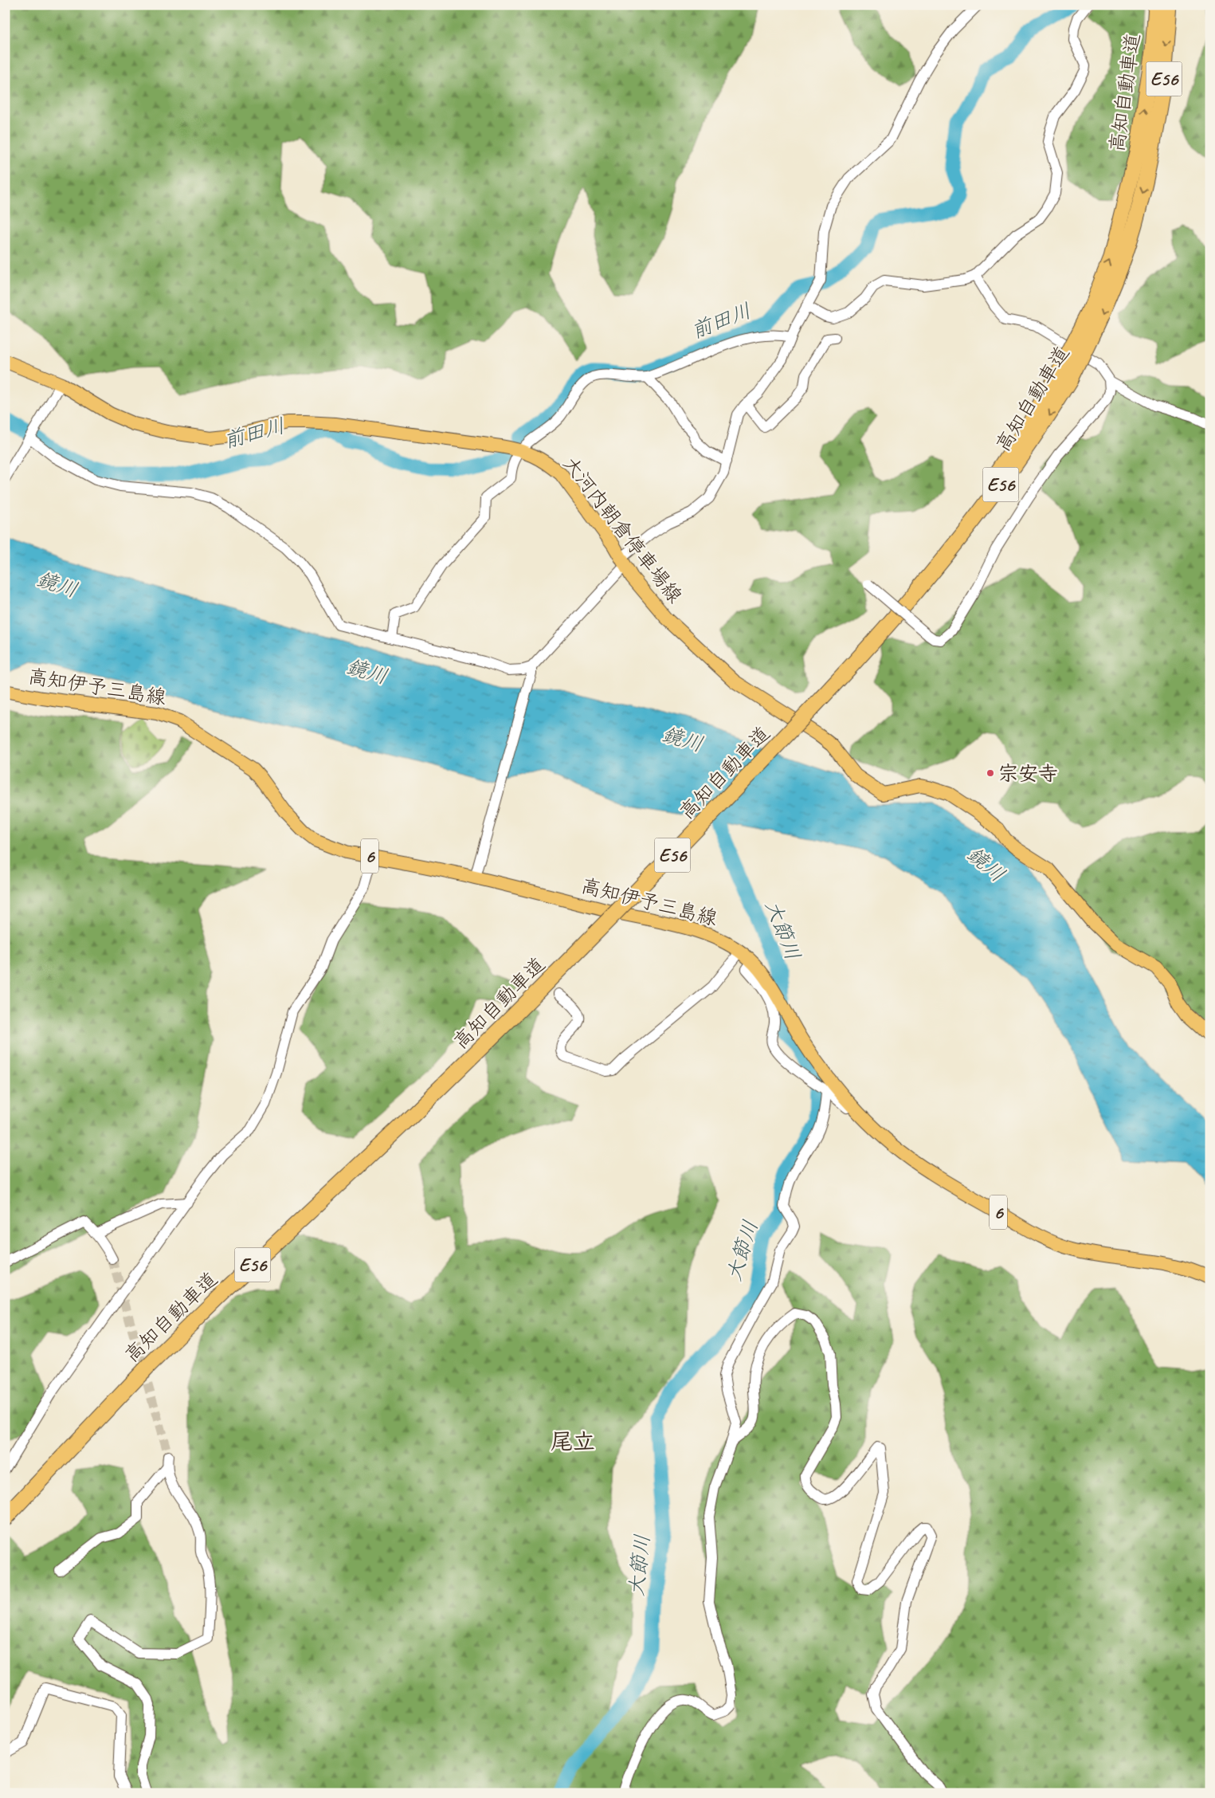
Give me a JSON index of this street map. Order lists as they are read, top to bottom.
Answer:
{
  "streets": {
    "highway": ["E56", "高知自動車道"],
    "main road": ["大河内朝倉停車場線", "高知伊予三島線", "6"]
  },
  "crossings": [
    ["E56", "高知自動車道"]
  ],
  "districts": ["尾立"],
  "water": ["前田川", "鏡川", "大節川"],
  "places": ["宗安寺"]
}
